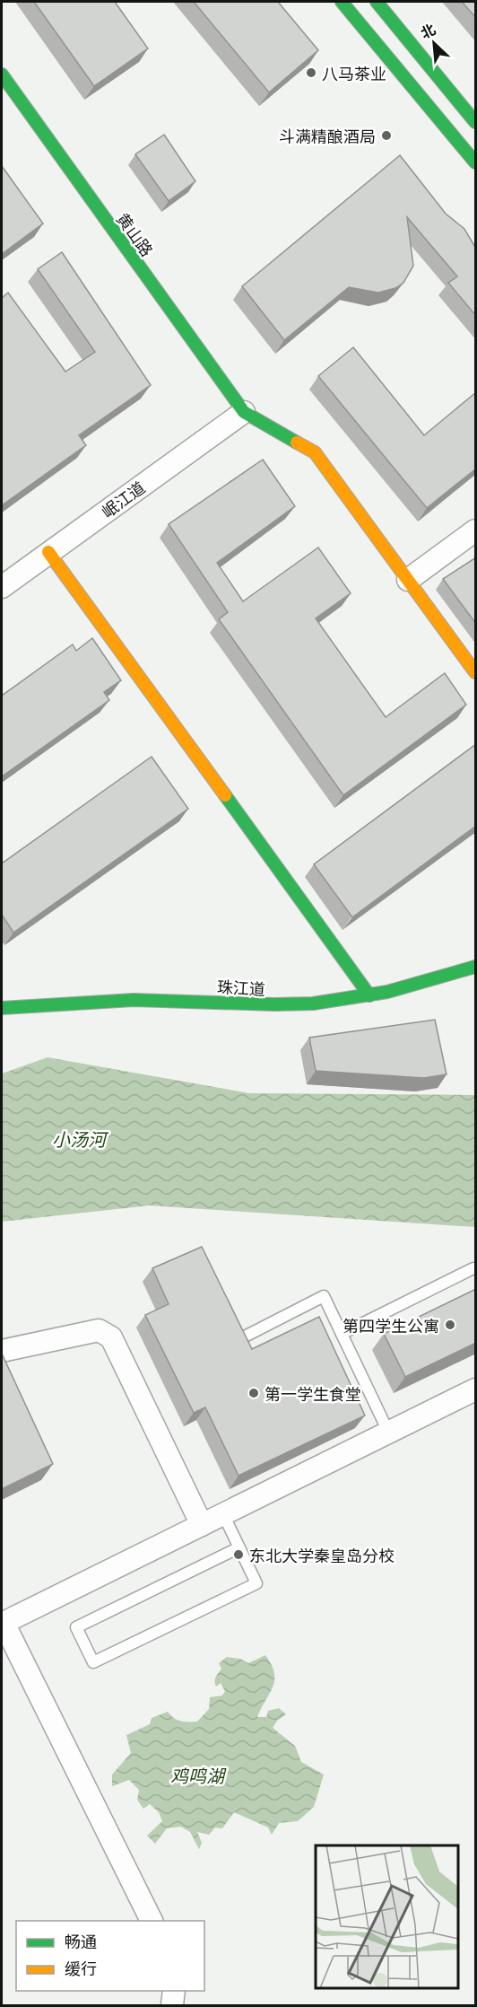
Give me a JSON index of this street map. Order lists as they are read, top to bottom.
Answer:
{
  "streets": {
    "street": ["黄山路", "岷江道", "珠江道"]
  },
  "crossings": [
    ["黄山路", "岷江道"]
  ],
  "water": ["小汤河", "鸡鸣湖"],
  "places": [
    "八马茶业",
    "斗满精酿酒局",
    "第四学生公寓",
    "第一学生食堂",
    "东北大学秦皇岛分校"
  ],
  "legend": ["畅通", "缓行"],
  "north": "top left"
}
